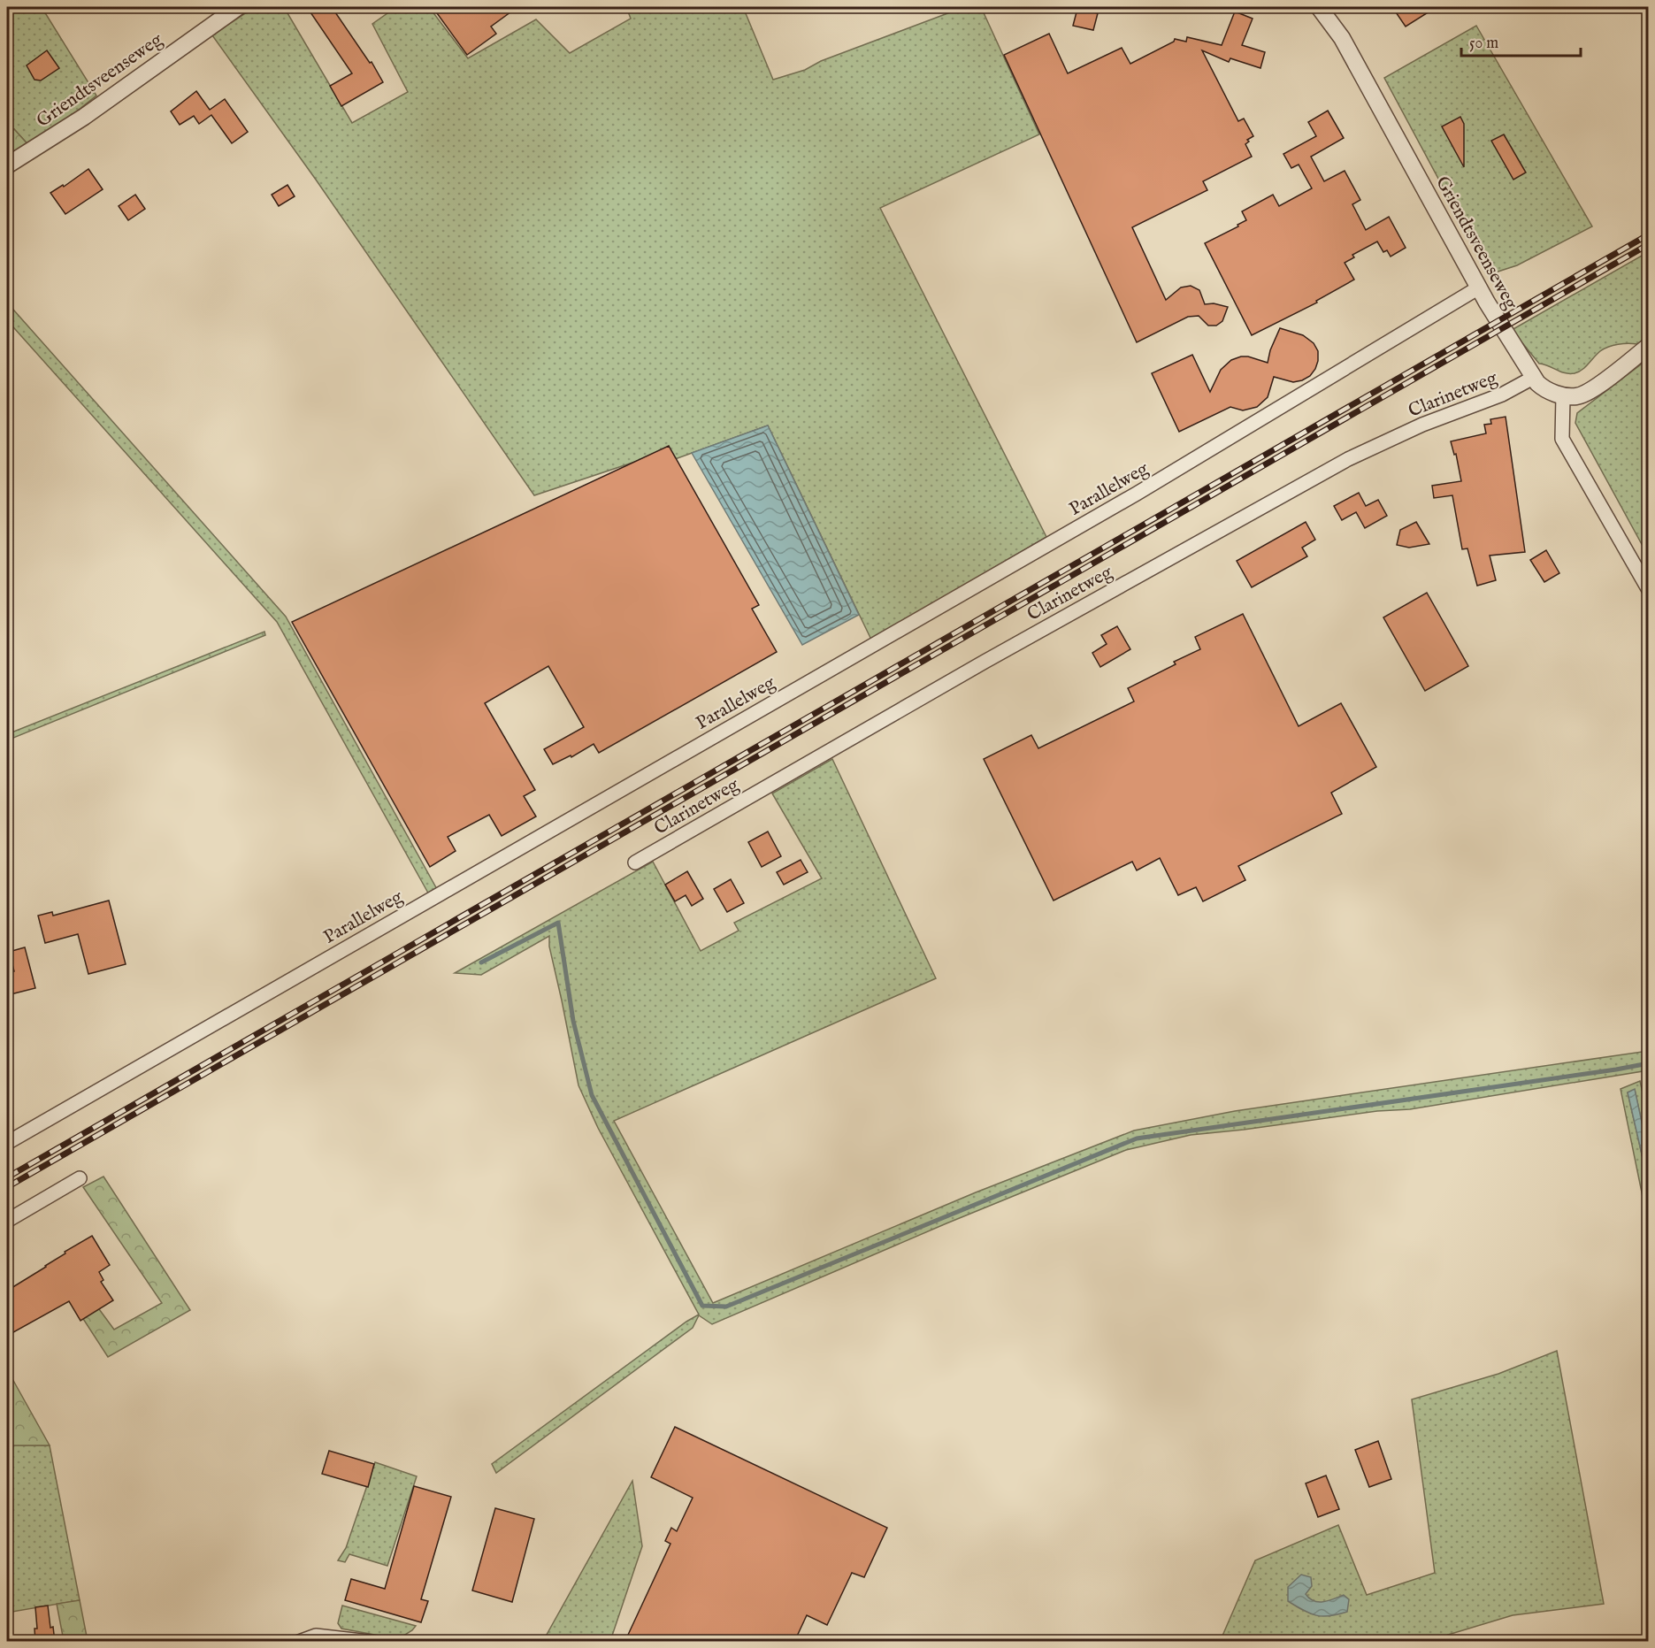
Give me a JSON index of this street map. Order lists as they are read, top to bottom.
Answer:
{
  "streets": {
    "street": ["Griendtsveenseweg", "Clarinetweg", "Parallelweg"]
  },
  "crossings": [
    ["Griendtsveenseweg", "Clarinetweg"],
    ["Griendtsveenseweg", "Parallelweg"]
  ],
  "scale_bar": "50 m"
}
